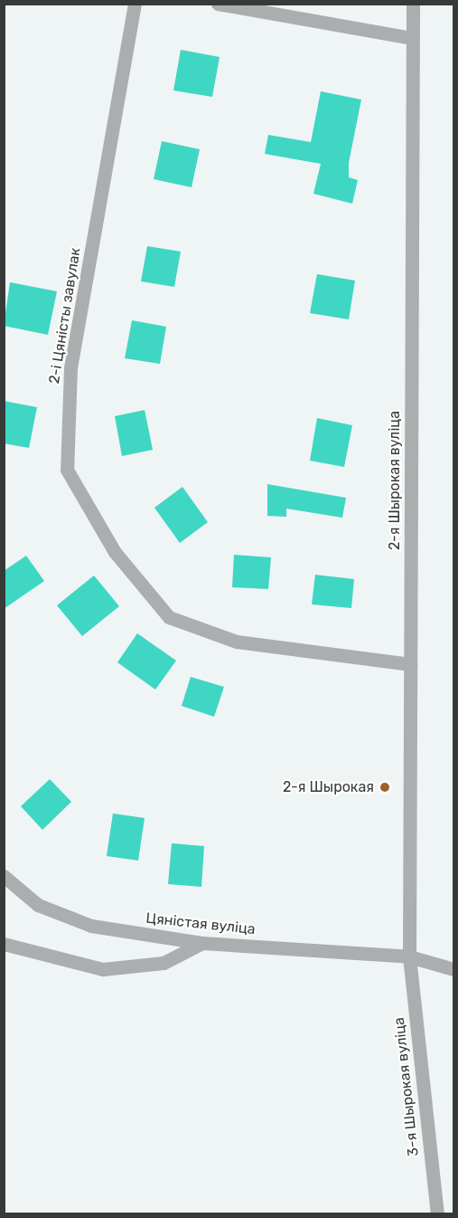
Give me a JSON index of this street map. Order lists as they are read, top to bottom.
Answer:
{
  "streets": {
    "street": [
      "2-і Цяністы завулак",
      "2-я Шырокая вуліца",
      "Цяністая вуліца",
      "3-я Шырокая вуліца"
    ]
  },
  "crossings": [
    ["2-і Цяністы завулак", "2-я Шырокая вуліца"],
    ["2-я Шырокая вуліца", "Цяністая вуліца"],
    ["2-я Шырокая вуліца", "3-я Шырокая вуліца"],
    ["Цяністая вуліца", "3-я Шырокая вуліца"]
  ],
  "places": ["2-я Шырокая"]
}
